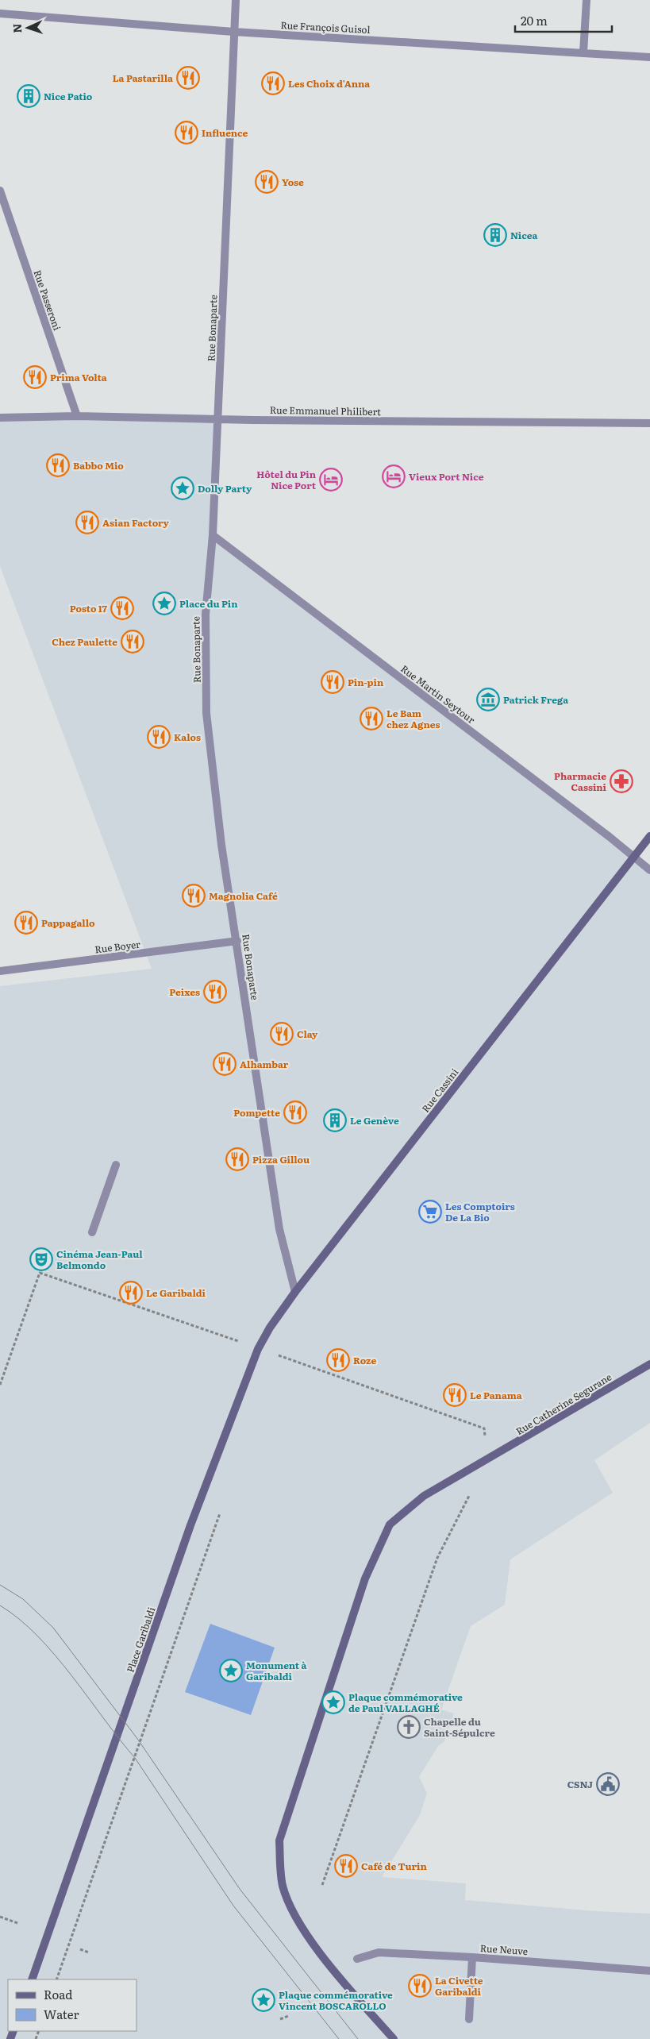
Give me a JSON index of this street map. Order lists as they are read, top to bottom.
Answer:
{
  "streets": {
    "main road": ["Rue Cassini", "Rue Catherine Segurane", "Place Garibaldi"],
    "street": [
      "Rue François Guisol",
      "Rue Passeroni",
      "Rue Bonaparte",
      "Rue Emmanuel Philibert",
      "Rue Martin Seytour",
      "Rue Boyer",
      "Rue Neuve"
    ]
  },
  "crossings": [
    ["Rue François Guisol", "Rue Bonaparte"],
    ["Rue Passeroni", "Rue Emmanuel Philibert"],
    ["Rue Bonaparte", "Rue Emmanuel Philibert"],
    ["Rue Bonaparte", "Rue Martin Seytour"],
    ["Rue Bonaparte", "Rue Boyer"],
    ["Rue Bonaparte", "Rue Cassini"],
    ["Rue Martin Seytour", "Rue Cassini"],
    ["Rue Cassini", "Place Garibaldi"]
  ],
  "places": {
    "restaurant": [
      "La Pastarilla",
      "Les Choix d'Anna",
      "Influence",
      "Yose",
      "Prima Volta",
      "Babbo Mio",
      "Asian Factory",
      "Posto 17",
      "Chez Paulette",
      "Pin-pin",
      "Le Bam chez Agnes",
      "Kalos",
      "Magnolia Café",
      "Pappagallo",
      "Peixes",
      "Clay",
      "Alhambar",
      "Pompette",
      "Pizza Gillou",
      "Le Garibaldi",
      "Roze",
      "Le Panama",
      "Café de Turin",
      "La Civette Garibaldi"
    ],
    "building": ["Nice Patio", "Nicea", "Le Genève"],
    "hotel": ["Vieux Port Nice", "Hôtel du Pin Nice Port"],
    "place": [
      "Dolly Party",
      "Place du Pin",
      "Monument à Garibaldi",
      "Plaque commémorative de Paul VALLAGHÉ",
      "Plaque commémorative Vincent BOSCAROLLO"
    ],
    "museum": ["Patrick Frega"],
    "pharmacy": ["Pharmacie Cassini"],
    "supermarket": ["Les Comptoirs De La Bio"],
    "theatre": ["Cinéma Jean-Paul Belmondo"],
    "church": ["Chapelle du Saint-Sépulcre"],
    "public building": ["CSNJ"]
  },
  "legend": ["Road", "Water"],
  "scale_bar": "20 m",
  "north": "left"
}
